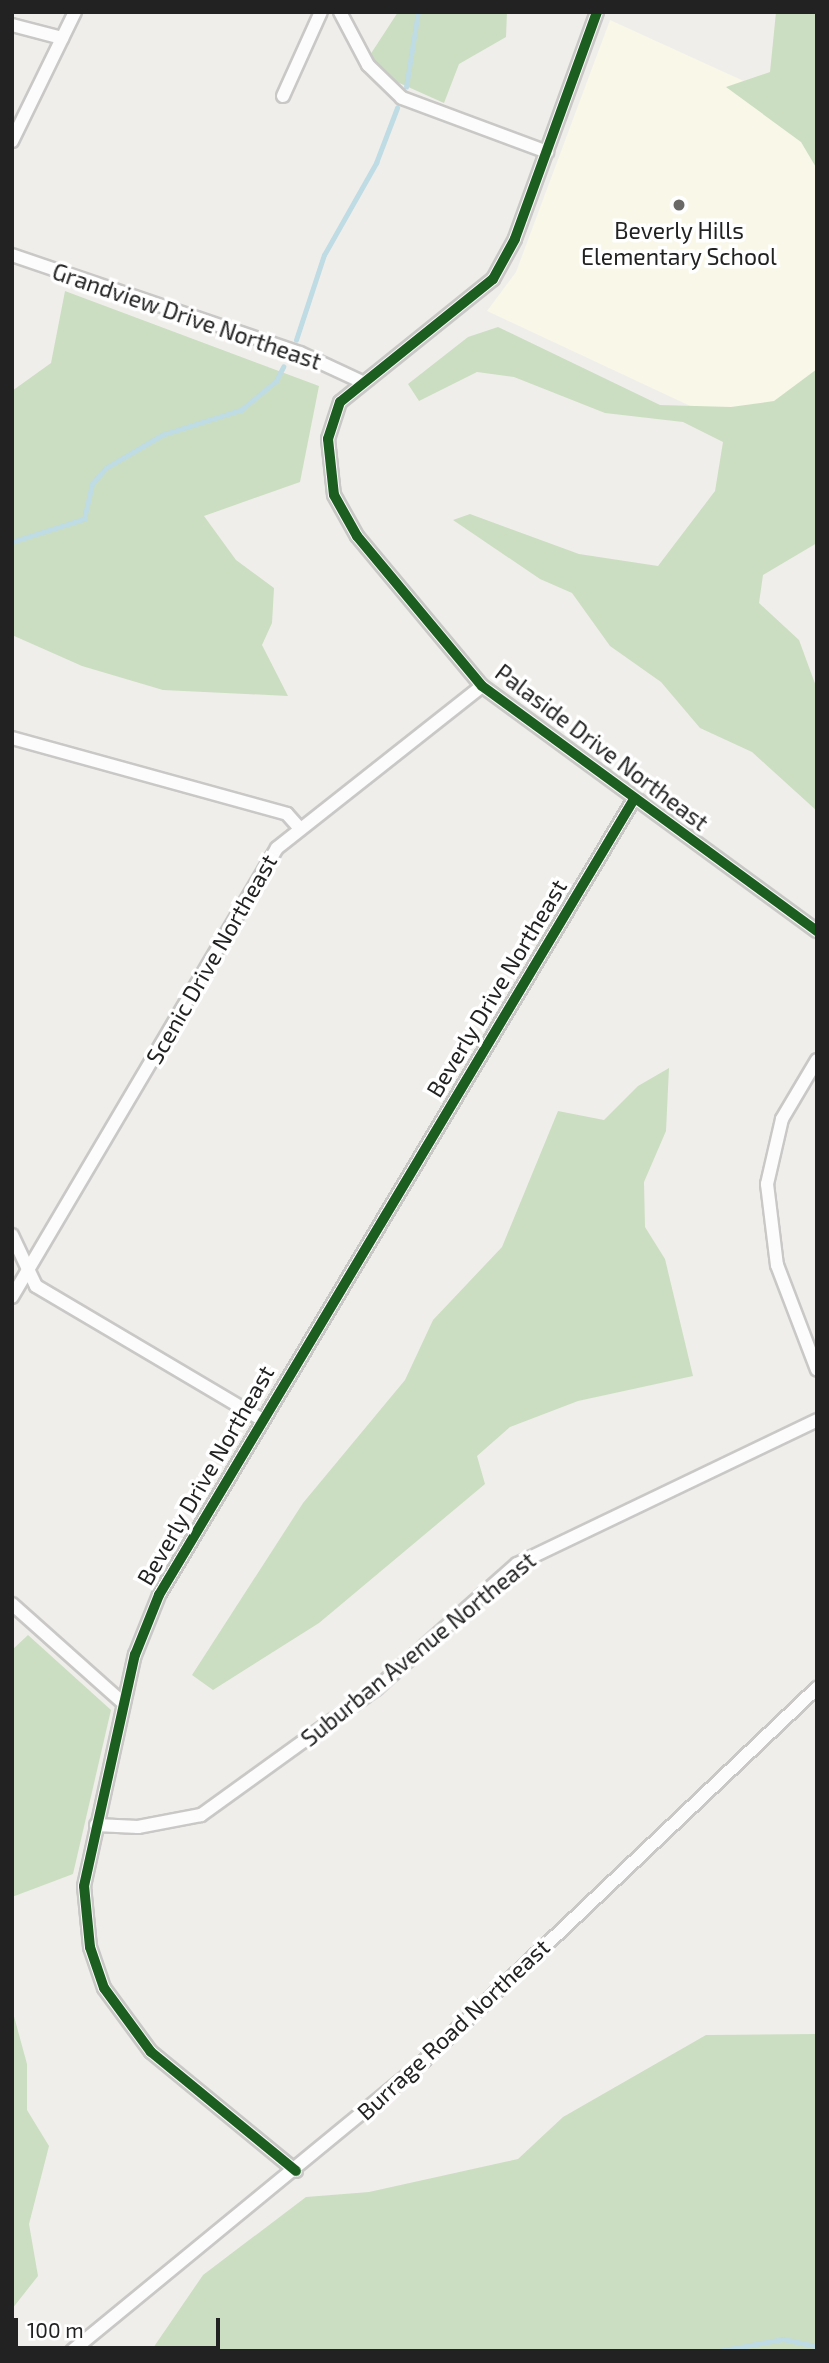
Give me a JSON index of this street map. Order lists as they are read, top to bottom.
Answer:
{
  "streets": {
    "street": [
      "Grandview Drive Northeast",
      "Palaside Drive Northeast",
      "Scenic Drive Northeast",
      "Beverly Drive Northeast",
      "Suburban Avenue Northeast",
      "Burrage Road Northeast"
    ]
  },
  "crossings": [
    ["Grandview Drive Northeast", "Palaside Drive Northeast"],
    ["Palaside Drive Northeast", "Scenic Drive Northeast"],
    ["Palaside Drive Northeast", "Beverly Drive Northeast"],
    ["Beverly Drive Northeast", "Suburban Avenue Northeast"],
    ["Beverly Drive Northeast", "Burrage Road Northeast"]
  ],
  "places": ["Beverly Hills Elementary School"],
  "scale_bar": "100 m"
}
